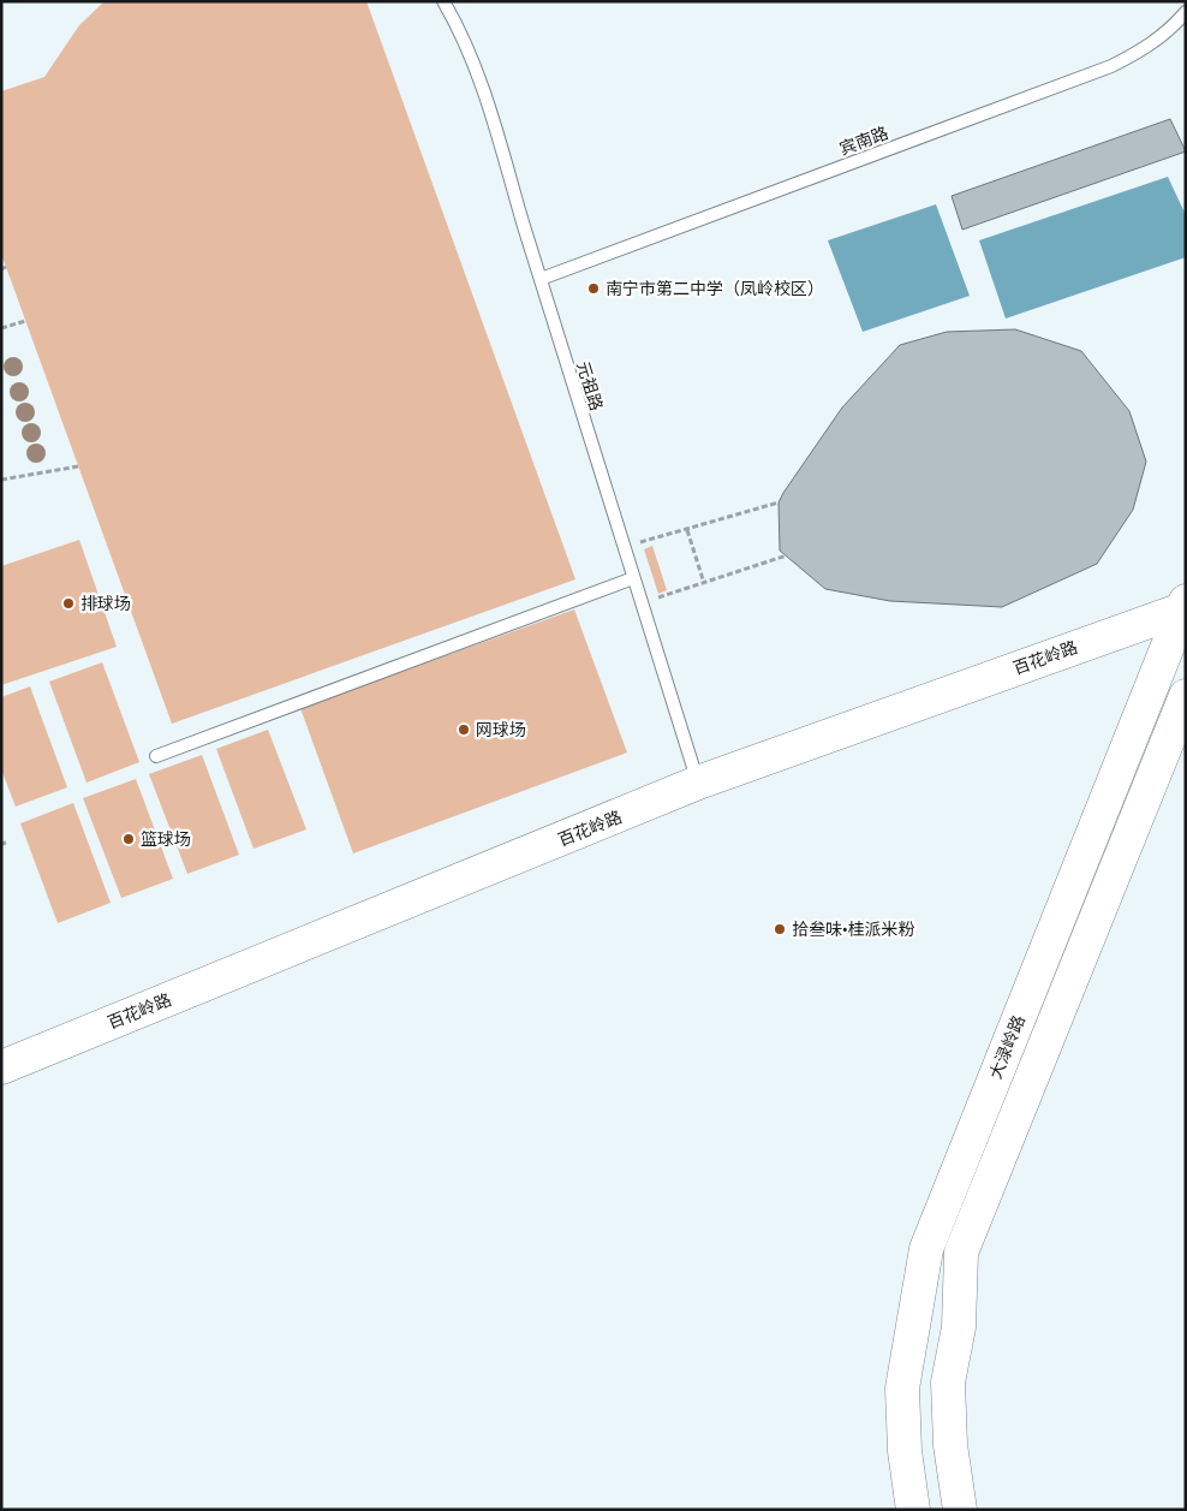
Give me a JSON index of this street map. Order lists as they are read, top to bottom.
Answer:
{
  "streets": {
    "street": ["百花岭路", "大渌岭路"],
    "lane": ["宾南路", "元祖路"]
  },
  "crossings": [
    ["宾南路", "元祖路"],
    ["元祖路", "百花岭路"],
    ["百花岭路", "大渌岭路"]
  ],
  "places": [
    "南宁市第二中学（凤岭校区）",
    "排球场",
    "网球场",
    "篮球场",
    "拾叁味·桂派米粉"
  ]
}
